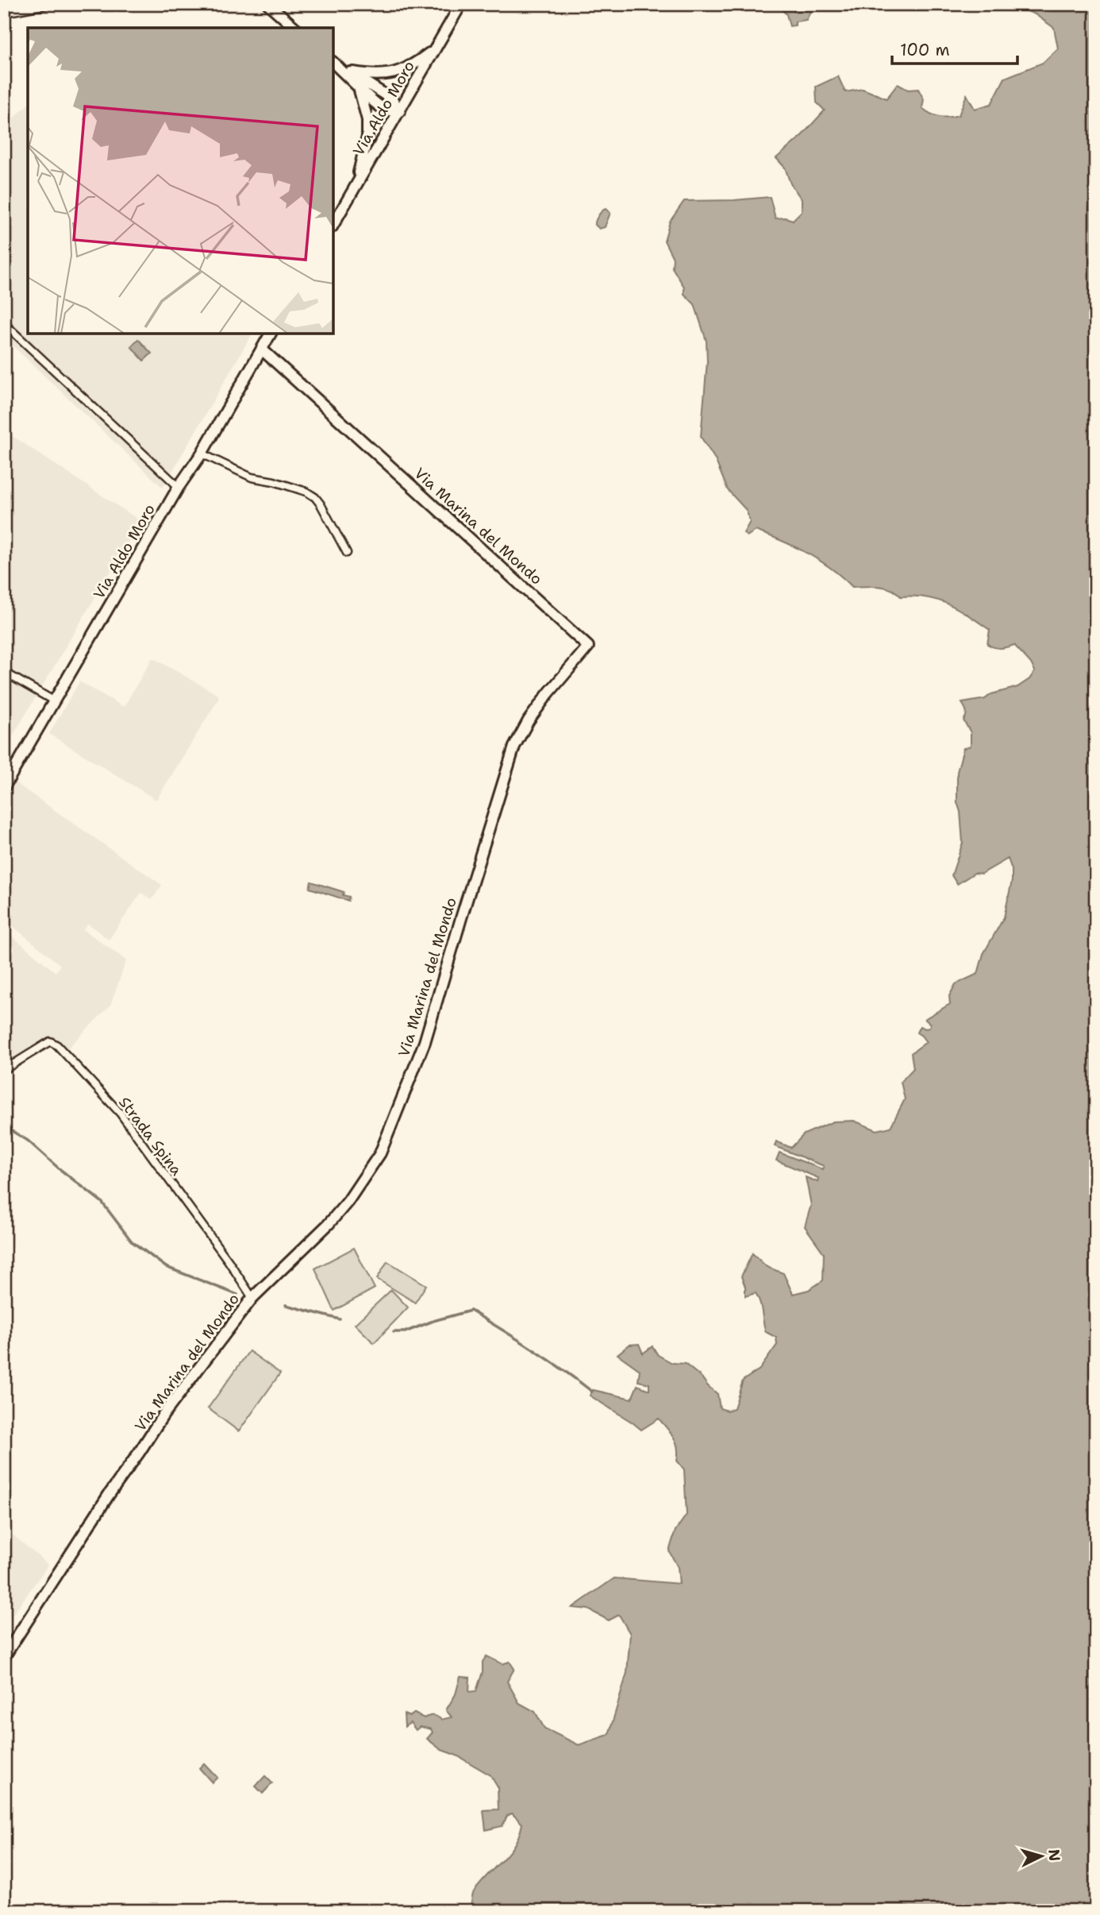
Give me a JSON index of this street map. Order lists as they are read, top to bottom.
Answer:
{
  "streets": {
    "street": ["Via Aldo Moro", "Via Marina del Mondo", "Strada Spina"]
  },
  "crossings": [
    ["Via Aldo Moro", "Via Marina del Mondo"],
    ["Via Marina del Mondo", "Strada Spina"]
  ],
  "scale_bar": "100 m",
  "north": "right"
}
